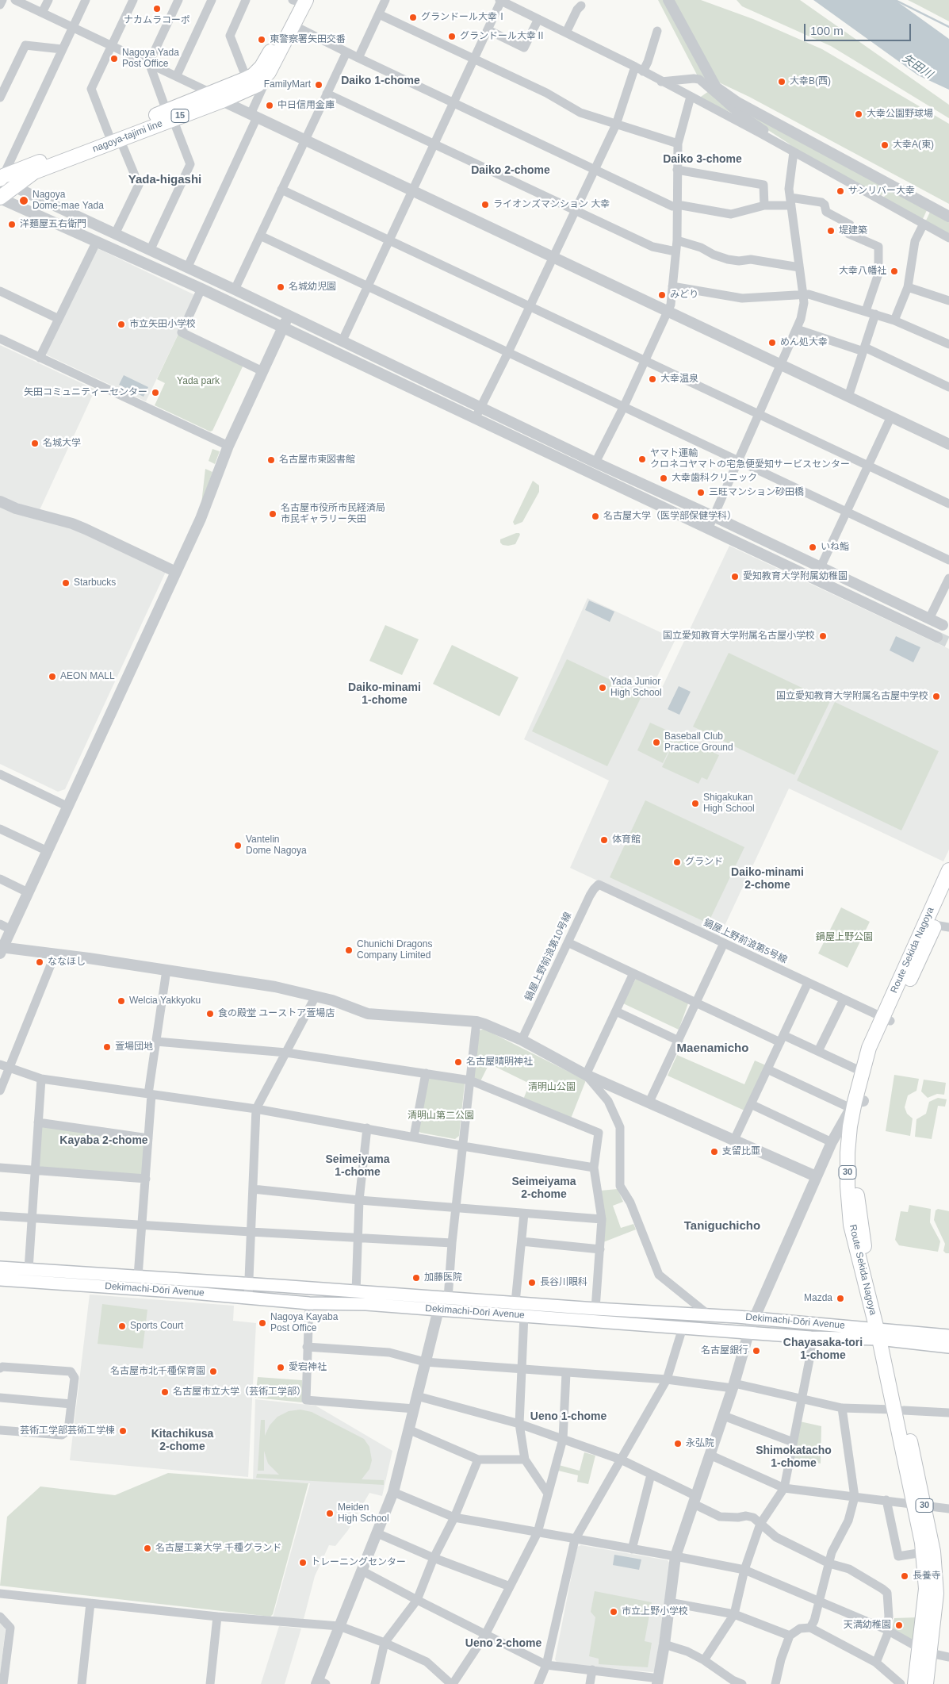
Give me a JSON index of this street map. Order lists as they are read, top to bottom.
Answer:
{
  "streets": {
    "main road": [
      "15",
      "nagoya-tajimi line",
      "Route Sekida Nagoya",
      "30",
      "Dekimachi-Dōri Avenue"
    ],
    "street": ["鍋屋上野前浪第5号線", "鍋屋上野前浪第10号線"]
  },
  "crossings": [
    ["鍋屋上野前浪第5号線", "Route Sekida Nagoya"],
    ["鍋屋上野前浪第5号線", "鍋屋上野前浪第10号線"],
    ["Route Sekida Nagoya", "Dekimachi-Dōri Avenue"]
  ],
  "districts": [
    "Daiko 1-chome",
    "Daiko 3-chome",
    "Daiko 2-chome",
    "Yada-higashi",
    "Daiko-minami 1-chome",
    "Daiko-minami 2-chome",
    "Maenamicho",
    "Kayaba 2-chome",
    "Seimeiyama 1-chome",
    "Seimeiyama 2-chome",
    "Taniguchicho",
    "Chayasaka-tori 1-chome",
    "Ueno 1-chome",
    "Kitachikusa 2-chome",
    "Shimokatacho 1-chome",
    "Ueno 2-chome"
  ],
  "water": ["矢田川"],
  "parks": [
    "Yada park",
    "鍋屋上野公園",
    "清明山公園",
    "清明山第二公園"
  ],
  "places": [
    "ナカムラコーポ",
    "グランドール大幸Ⅰ",
    "グランドール大幸Ⅱ",
    "東警察署矢田交番",
    "Nagoya Yada Post Office",
    "大幸B(西)",
    "FamilyMart",
    "中日信用金庫",
    "大幸公園野球場",
    "大幸A(東)",
    "サンリバー大幸",
    "Nagoya Dome-mae Yada",
    "ライオンズマンション 大幸",
    "洋麺屋五右衛門",
    "堤建築",
    "大幸八幡社",
    "名城幼児園",
    "みどり",
    "市立矢田小学校",
    "めん処大幸",
    "大幸温泉",
    "矢田コミュニティーセンター",
    "名城大学",
    "ヤマト運輸 クロネコヤマトの宅急便愛知サービスセンター",
    "名古屋市東図書館",
    "大幸歯科クリニック",
    "三旺マンション砂田橋",
    "名古屋市役所市民経済局 市民ギャラリー矢田",
    "名古屋大学（医学部保健学科）",
    "いね鮨",
    "愛知教育大学附属幼稚園",
    "Starbucks",
    "国立愛知教育大学附属名古屋小学校",
    "AEON MALL",
    "Yada Junior High School",
    "国立愛知教育大学附属名古屋中学校",
    "Baseball Club Practice Ground",
    "Shigakukan High School",
    "体育館",
    "Vantelin Dome Nagoya",
    "グランド",
    "Chunichi Dragons Company Limited",
    "ななほし",
    "Welcia Yakkyoku",
    "食の殿堂 ユーストア萱場店",
    "萱場団地",
    "名古屋晴明神社",
    "支留比亜",
    "加藤医院",
    "長谷川眼科",
    "Mazda",
    "Nagoya Kayaba Post Office",
    "Sports Court",
    "名古屋銀行",
    "愛宕神社",
    "名古屋市北千種保育園",
    "名古屋市立大学（芸術工学部）",
    "芸術工学部芸術工学棟",
    "永弘院",
    "Meiden High School",
    "名古屋工業大学 千種グランド",
    "トレーニングセンター",
    "長養寺",
    "市立上野小学校",
    "天満幼稚園"
  ],
  "scale_bar": "100 m"
}
